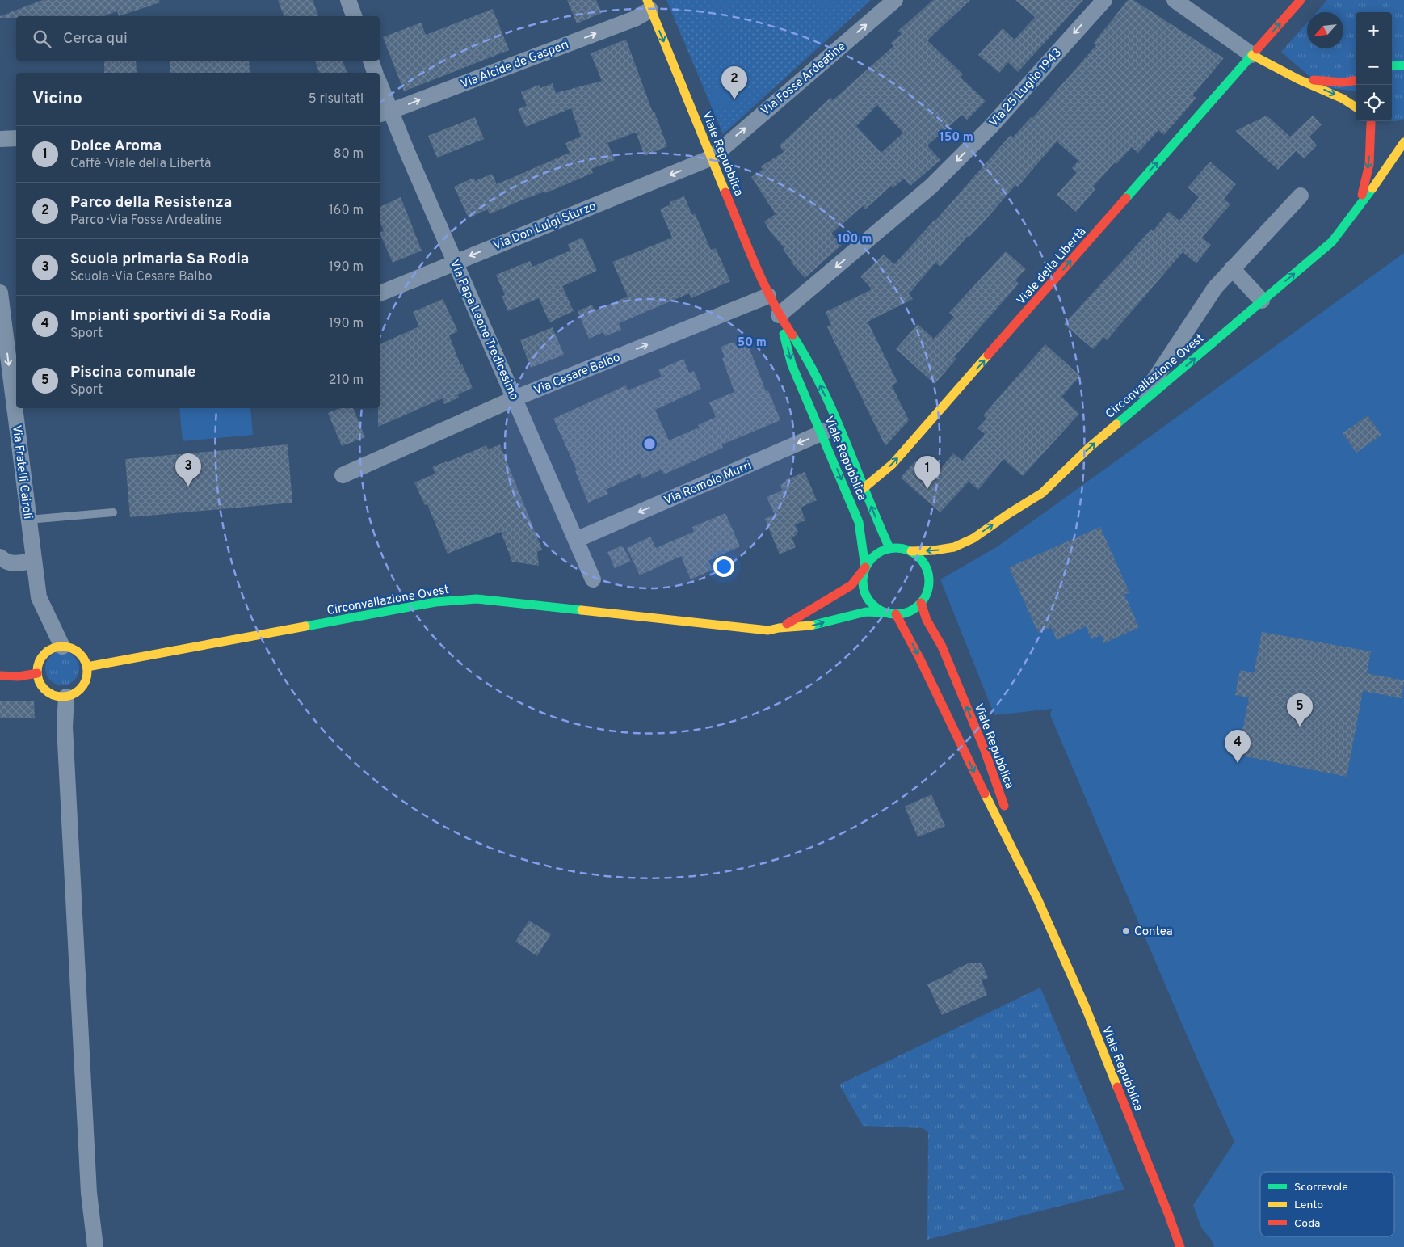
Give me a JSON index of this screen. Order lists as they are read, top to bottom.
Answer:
{
  "streets": {
    "street": [
      "Via Alcide de Gasperi",
      "Via Fosse Ardeatine",
      "Via 25 Luglio 1943",
      "Viale Repubblica",
      "Via Don Luigi Sturzo",
      "Viale della Libertà",
      "Via Papa Leone Tredicesimo",
      "Via Cesare Balbo",
      "Circonvallazione Ovest",
      "Via Fratelli Cairoli",
      "Via Romolo Murri"
    ]
  },
  "crossings": [
    ["Via Alcide de Gasperi", "Viale Repubblica"],
    ["Via Alcide de Gasperi", "Via Papa Leone Tredicesimo"],
    ["Via Fosse Ardeatine", "Viale Repubblica"],
    ["Via Fosse Ardeatine", "Via Don Luigi Sturzo"],
    ["Via 25 Luglio 1943", "Viale Repubblica"],
    ["Viale Repubblica", "Via Don Luigi Sturzo"],
    ["Viale Repubblica", "Viale della Libertà"],
    ["Viale Repubblica", "Via Cesare Balbo"],
    ["Viale Repubblica", "Circonvallazione Ovest"],
    ["Viale Repubblica", "Via Romolo Murri"],
    ["Via Don Luigi Sturzo", "Via Papa Leone Tredicesimo"],
    ["Via Papa Leone Tredicesimo", "Via Cesare Balbo"],
    ["Via Papa Leone Tredicesimo", "Via Romolo Murri"],
    ["Circonvallazione Ovest", "Via Fratelli Cairoli"]
  ],
  "one_way": [
    "Via Alcide de Gasperi",
    "Via Fosse Ardeatine",
    "Via 25 Luglio 1943",
    "Via Don Luigi Sturzo",
    "Viale della Libertà",
    "Via Cesare Balbo",
    "Via Fratelli Cairoli",
    "Via Romolo Murri"
  ],
  "places": ["Contea"],
  "legend": ["Scorrevole", "Lento", "Coda"],
  "north": "bottom left",
  "page": {
    "map_buttons": ["+", "−"],
    "search": "Cerca qui",
    "pins": [
      "2",
      "3",
      "1",
      "5",
      "4"
    ],
    "heading": ["Vicino", "5 risultati"],
    "list": [
      {
        "mark": "1",
        "name": "Dolce Aroma",
        "note": "Caffè · Viale della Libertà",
        "value": "80 m"
      },
      {
        "mark": "2",
        "name": "Parco della Resistenza",
        "note": "Parco · Via Fosse Ardeatine",
        "value": "160 m"
      },
      {
        "mark": "3",
        "name": "Scuola primaria Sa Rodia",
        "note": "Scuola · Via Cesare Balbo",
        "value": "190 m"
      },
      {
        "mark": "4",
        "name": "Impianti sportivi di Sa Rodia",
        "note": "Sport",
        "value": "190 m"
      },
      {
        "mark": "5",
        "name": "Piscina comunale",
        "note": "Sport",
        "value": "210 m"
      }
    ]
  },
  "rings": ["150 m", "100 m", "50 m"]
}
